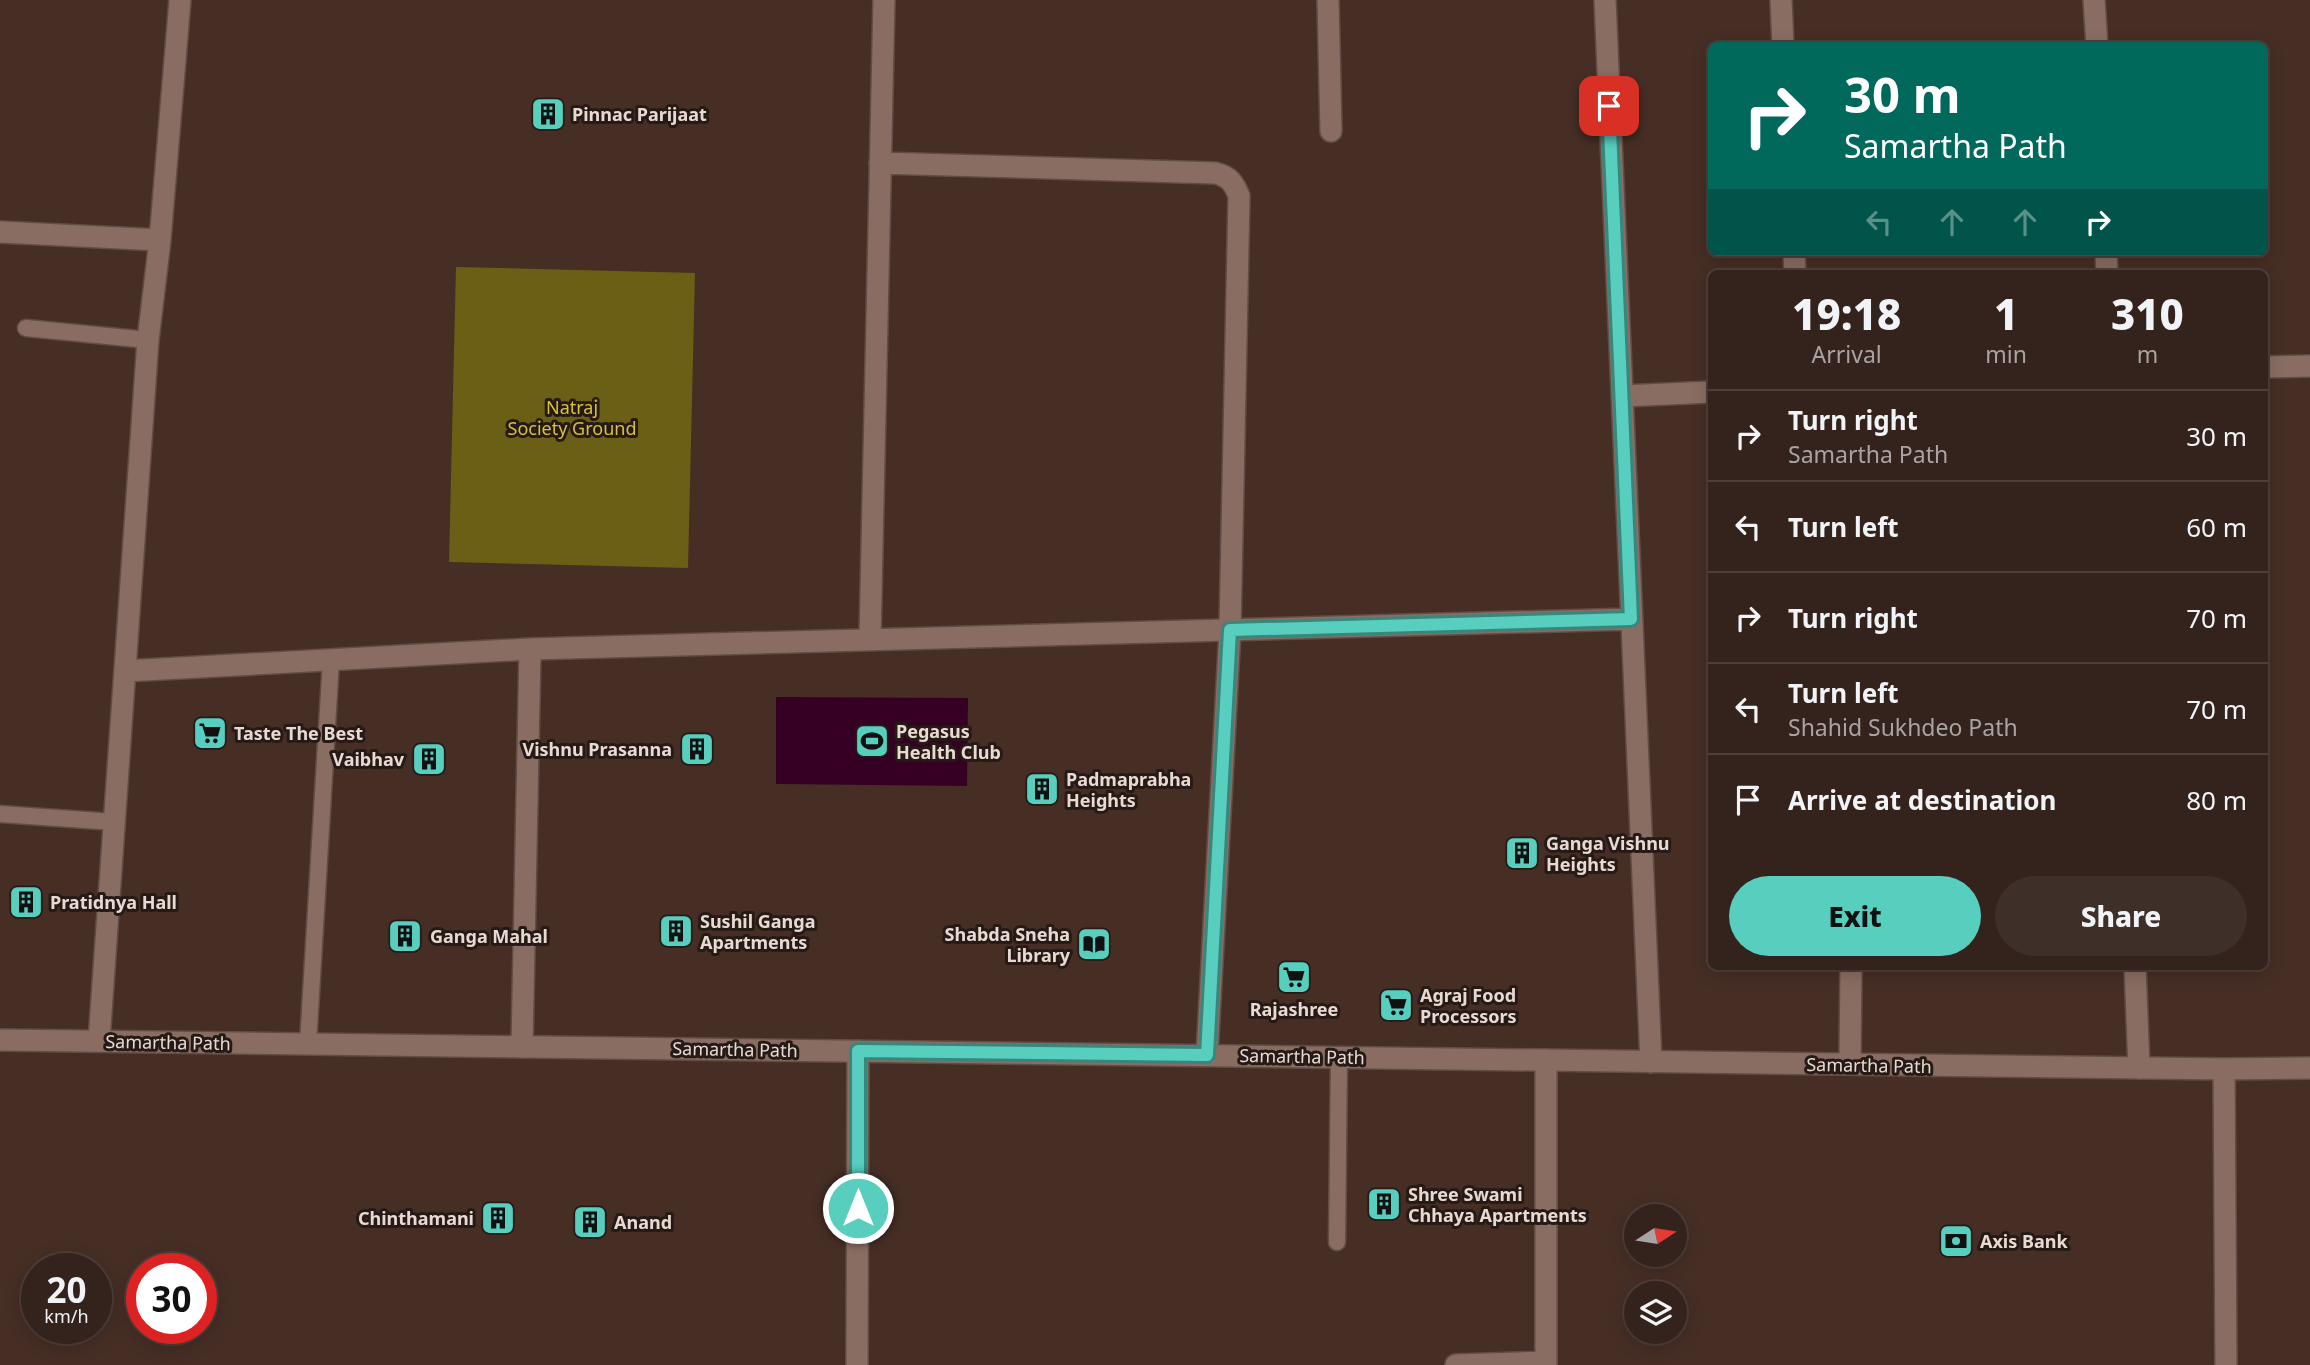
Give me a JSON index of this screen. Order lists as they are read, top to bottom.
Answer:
{
  "streets": {
    "street": ["Samartha Path"]
  },
  "parks": ["Natraj Society Ground"],
  "places": {
    "building": [
      "Pinnac Parijaat",
      "Vishnu Prasanna",
      "Vaibhav",
      "Padmaprabha Heights",
      "Ganga Vishnu Heights",
      "Pratidnya Hall",
      "Sushil Ganga Apartments",
      "Ganga Mahal",
      "Shree Swami Chhaya Apartments",
      "Chinthamani",
      "Anand"
    ],
    "supermarket": ["Taste The Best", "Rajashree", "Agraj Food Processors"],
    "sports": ["Pegasus Health Club"],
    "library": ["Shabda Sneha Library"],
    "bank": ["Axis Bank"]
  },
  "north": "right",
  "page": {
    "turn": ["30 m", "Samartha Path"],
    "eta": [
      "19:18",
      "Arrival",
      "1",
      "min",
      "310",
      "m"
    ],
    "list": [
      {
        "name": "Turn right",
        "note": "Samartha Path",
        "value": "30 m"
      },
      {
        "name": "Turn left",
        "value": "60 m"
      },
      {
        "name": "Turn right",
        "value": "70 m"
      },
      {
        "name": "Turn left",
        "note": "Shahid Sukhdeo Path",
        "value": "70 m"
      },
      {
        "name": "Arrive at destination",
        "value": "80 m"
      }
    ],
    "buttons": ["Exit", "Share"],
    "speed": "20 km/h",
    "limit": "30"
  }
}
